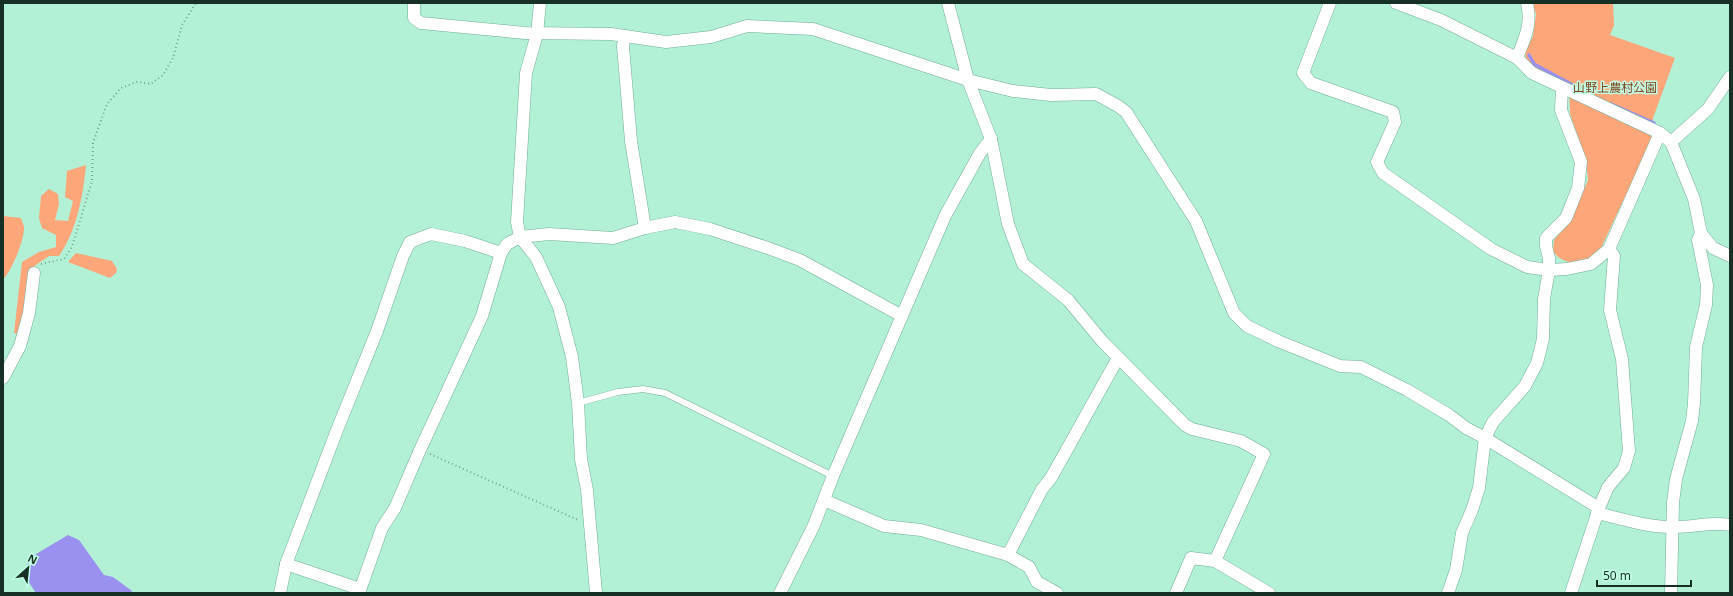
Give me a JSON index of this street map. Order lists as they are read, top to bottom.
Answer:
{
  "parks": ["山野上農村公園"],
  "scale_bar": "50 m",
  "north": "top right"
}
